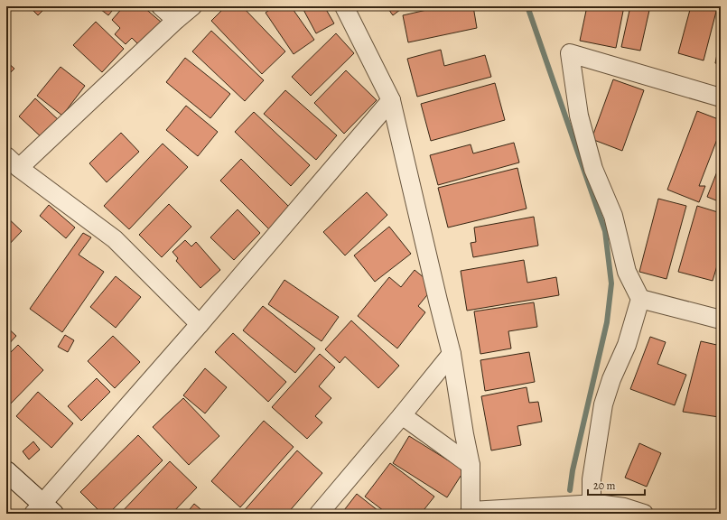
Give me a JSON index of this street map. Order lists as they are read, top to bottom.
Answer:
{
  "scale_bar": "20 m"
}
